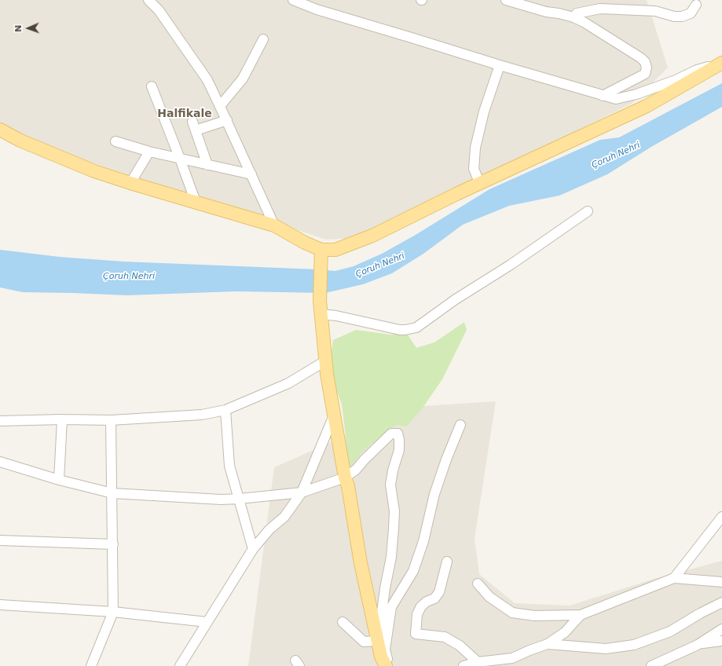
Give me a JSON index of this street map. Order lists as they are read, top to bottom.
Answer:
{
  "districts": ["Halfikale"],
  "water": ["Çoruh Nehri"],
  "north": "left"
}
